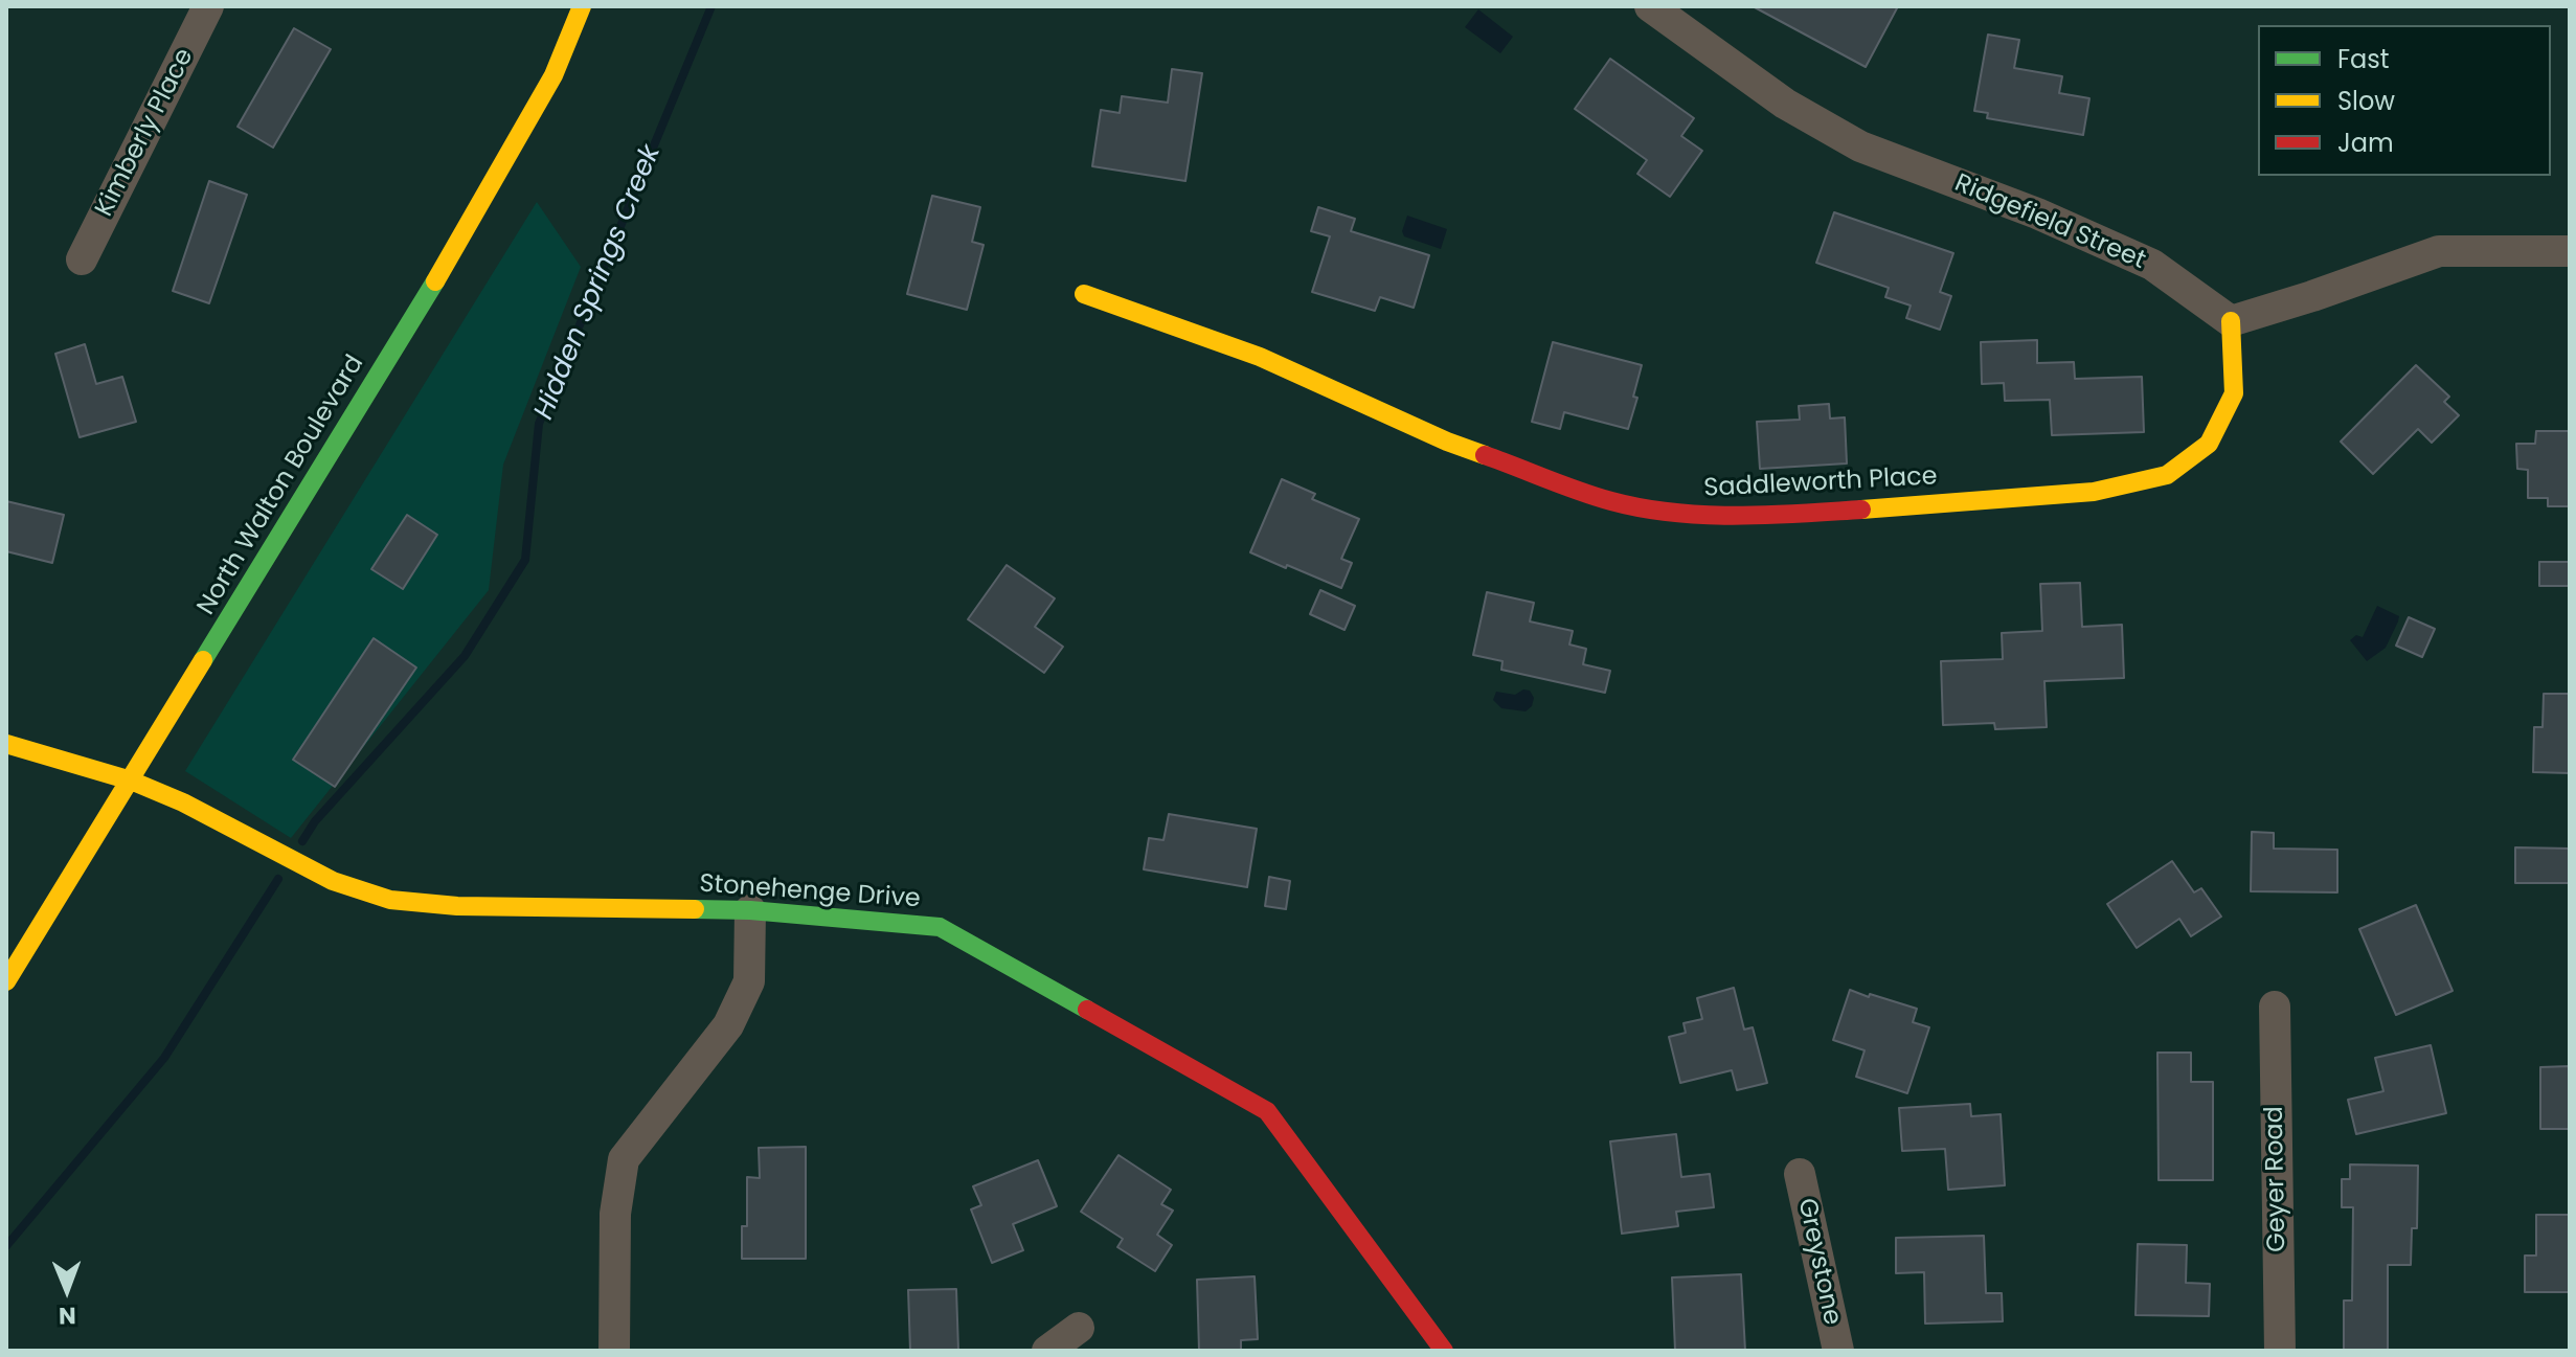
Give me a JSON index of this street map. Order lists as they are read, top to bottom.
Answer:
{
  "streets": {
    "street": [
      "Kimberly Place",
      "Ridgefield Street",
      "Saddleworth Place",
      "North Walton Boulevard",
      "Stonehenge Drive",
      "Geyer Road",
      "Greystone"
    ]
  },
  "crossings": [
    ["Ridgefield Street", "Saddleworth Place"],
    ["North Walton Boulevard", "Stonehenge Drive"]
  ],
  "water": ["Hidden Springs Creek"],
  "legend": ["Fast", "Slow", "Jam"],
  "north": "bottom"
}
